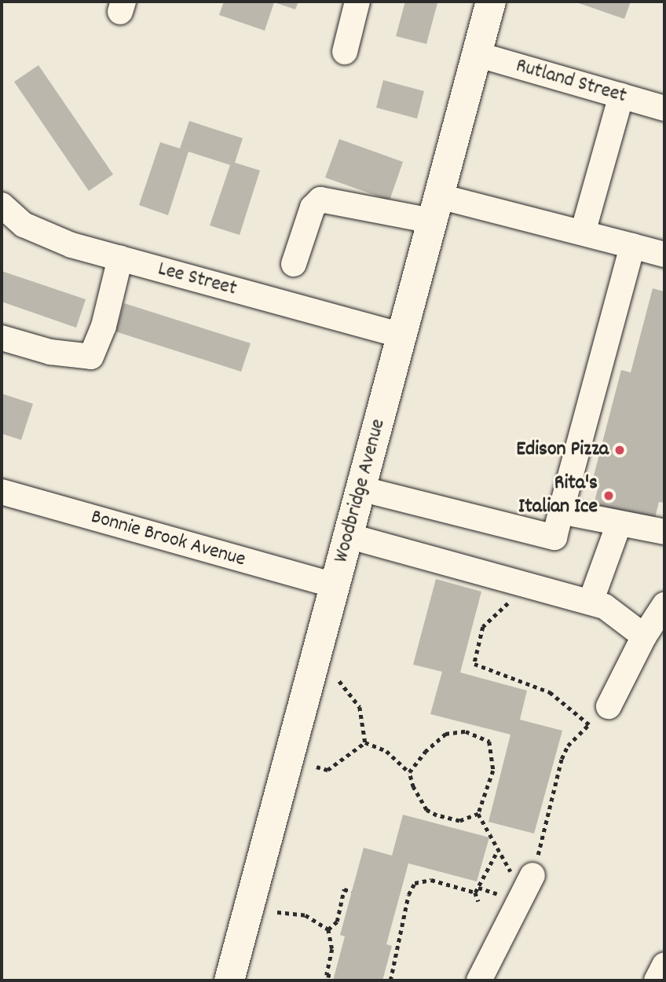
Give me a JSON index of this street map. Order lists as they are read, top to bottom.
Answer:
{
  "streets": {
    "main road": ["Woodbridge Avenue"],
    "street": ["Rutland Street", "Lee Street", "Bonnie Brook Avenue"]
  },
  "crossings": [
    ["Rutland Street", "Woodbridge Avenue"],
    ["Lee Street", "Woodbridge Avenue"],
    ["Woodbridge Avenue", "Bonnie Brook Avenue"]
  ],
  "places": ["Edison Pizza", "Rita's Italian Ice"]
}
